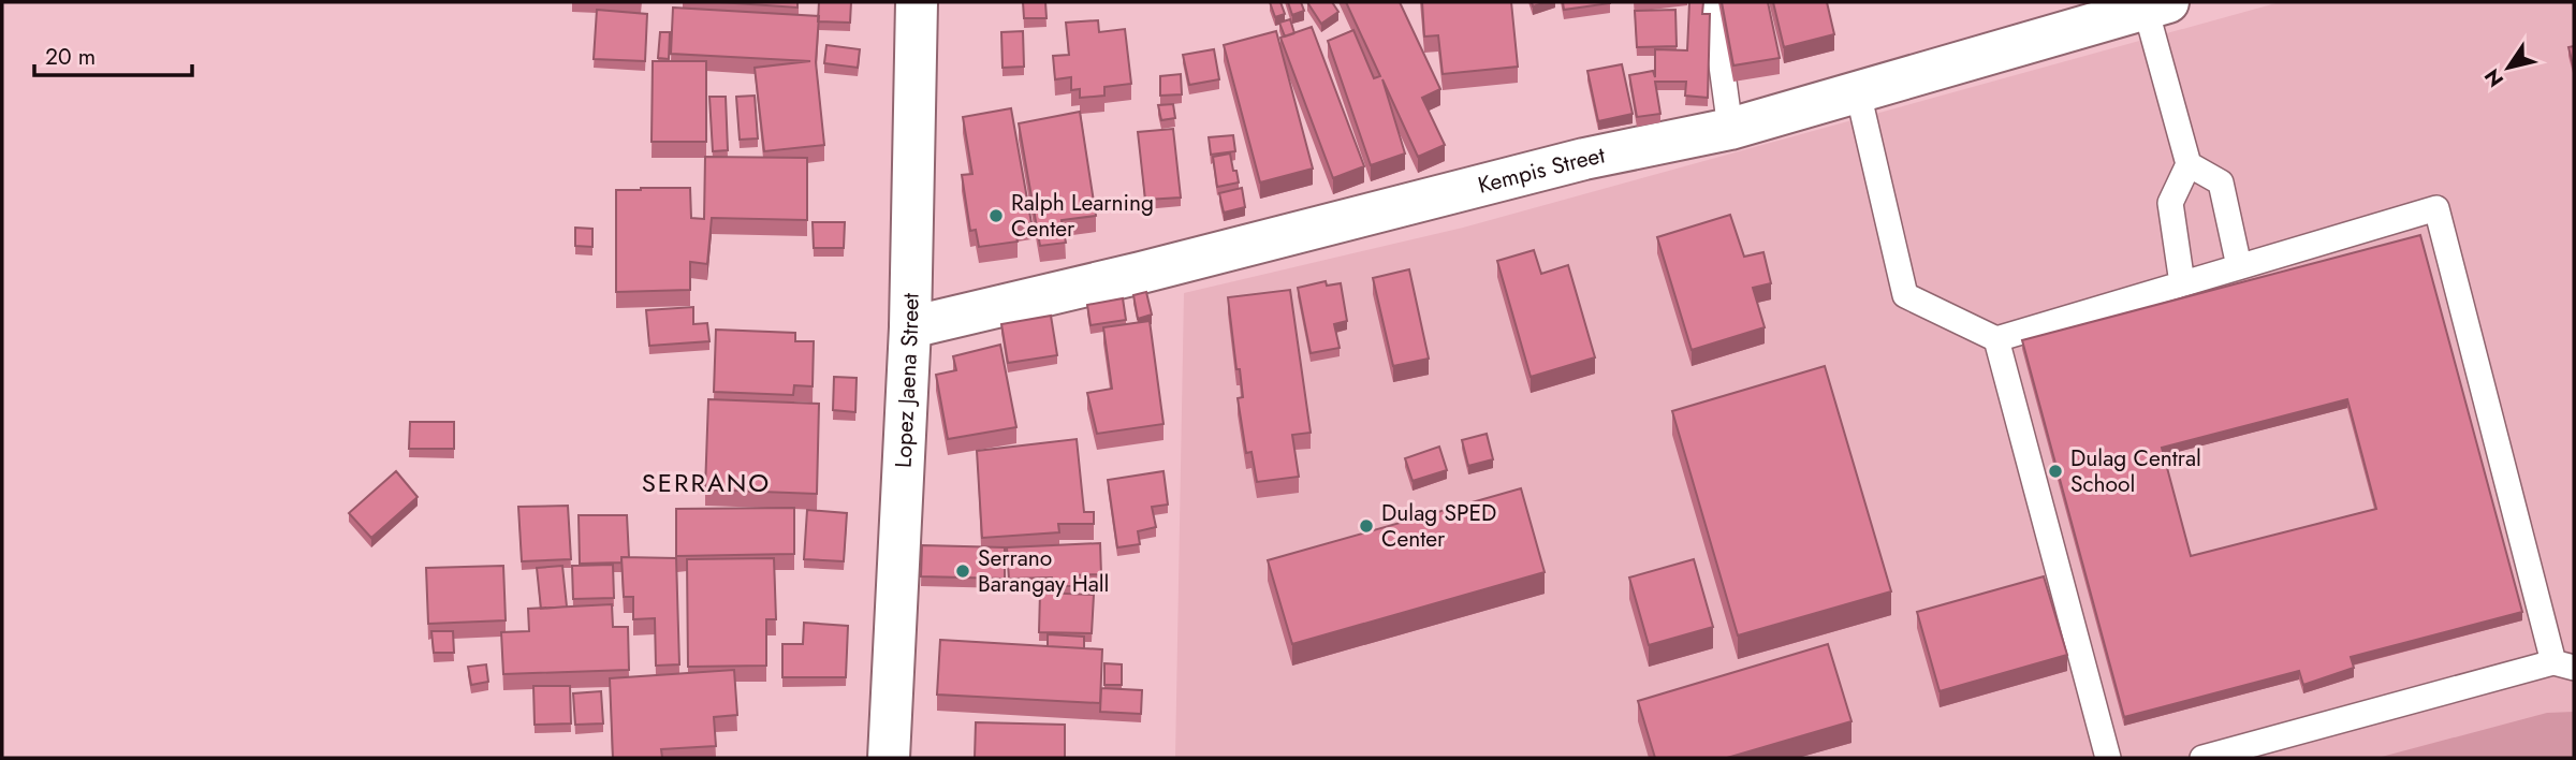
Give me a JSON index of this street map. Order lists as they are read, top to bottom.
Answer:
{
  "streets": {
    "street": ["Kempis Street", "Lopez Jaena Street"]
  },
  "crossings": [
    ["Kempis Street", "Lopez Jaena Street"]
  ],
  "districts": ["SERRANO"],
  "places": [
    "Ralph Learning Center",
    "Dulag Central School",
    "Dulag SPED Center",
    "Serrano Barangay Hall"
  ],
  "scale_bar": "20 m",
  "north": "bottom left"
}
